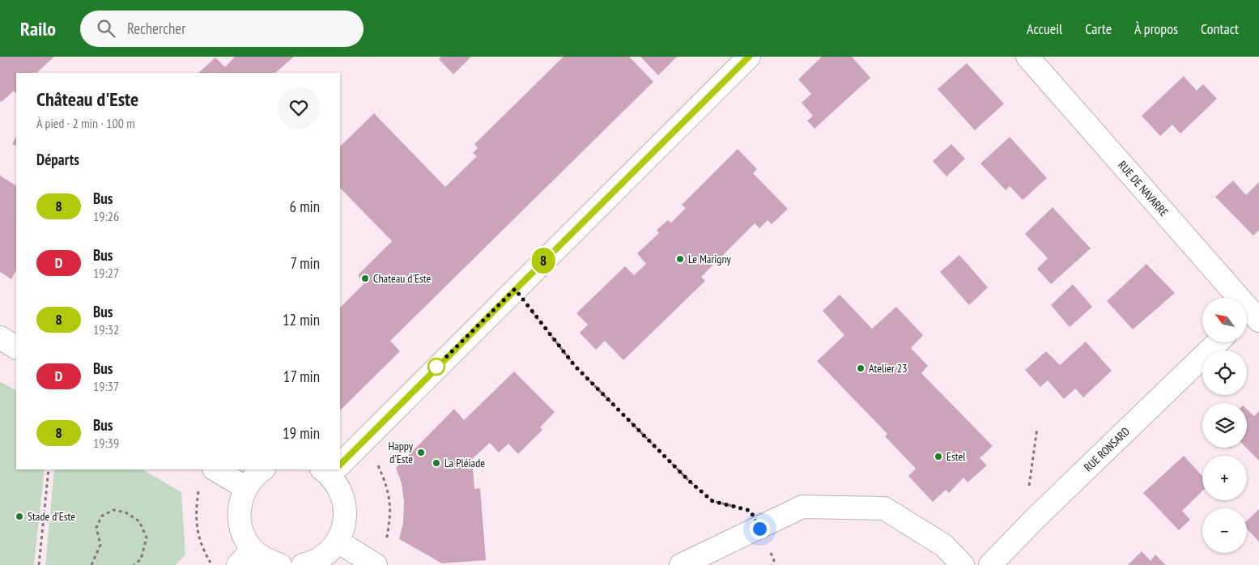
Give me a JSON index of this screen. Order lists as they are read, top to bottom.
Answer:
{
  "streets": {
    "street": ["RUE DE NAVARRE", "RUE RONSARD"]
  },
  "places": [
    "Le Marigny",
    "Chateau d'Este",
    "Atelier 23",
    "Happy d'Este",
    "Estel",
    "La Pléiade",
    "Stade d'Este"
  ],
  "lines": ["bus line 8"],
  "north": "top left",
  "page": {
    "header": "Railo",
    "search": "Rechercher",
    "nav": [
      "Accueil",
      "Carte",
      "À propos",
      "Contact"
    ],
    "on_map": "8",
    "heading": [
      ["Château d'Este", "À pied · 2 min · 100 m"],
      "Départs"
    ],
    "list": [
      {
        "mark": "8",
        "name": "Bus",
        "note": "19:26",
        "value": "6 min"
      },
      {
        "mark": "D",
        "name": "Bus",
        "note": "19:27",
        "value": "7 min"
      },
      {
        "mark": "8",
        "name": "Bus",
        "note": "19:32",
        "value": "12 min"
      },
      {
        "mark": "D",
        "name": "Bus",
        "note": "19:37",
        "value": "17 min"
      },
      {
        "mark": "8",
        "name": "Bus",
        "note": "19:39",
        "value": "19 min"
      }
    ],
    "map_buttons": ["+", "−"]
  }
}
